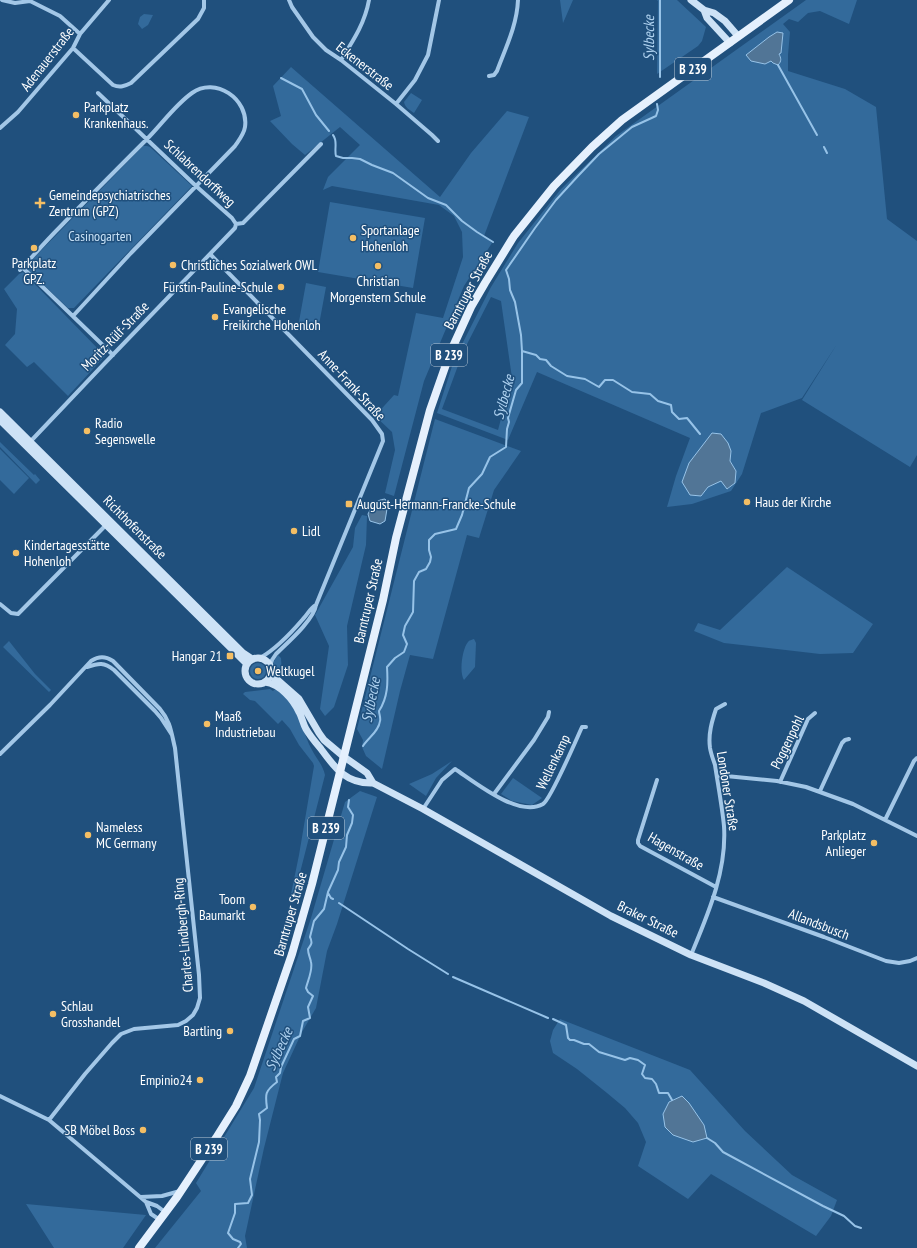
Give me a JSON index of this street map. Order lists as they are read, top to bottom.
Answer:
{
  "streets": {
    "main road": ["B 239", "Barntruper Straße"],
    "street": [
      "Adenauerstraße",
      "Eckenerstraße",
      "Schlabrendorffweg",
      "Moritz-Rülf-Straße",
      "Anne-Frank-Straße",
      "Richthofenstraße",
      "Poggenpohl",
      "Wellenkamp",
      "Londoner Straße",
      "Hagenstraße",
      "Braker Straße",
      "Allandsbusch",
      "Charles-Lindbergh-Ring"
    ]
  },
  "crossings": [
    ["B 239", "Barntruper Straße"],
    ["Schlabrendorffweg", "Moritz-Rülf-Straße"],
    ["Barntruper Straße", "Braker Straße"],
    ["Moritz-Rülf-Straße", "Anne-Frank-Straße"],
    ["Moritz-Rülf-Straße", "Richthofenstraße"],
    ["Anne-Frank-Straße", "Richthofenstraße"],
    ["Poggenpohl", "Londoner Straße"],
    ["Wellenkamp", "Braker Straße"],
    ["Londoner Straße", "Hagenstraße"],
    ["Londoner Straße", "Braker Straße"],
    ["Londoner Straße", "Allandsbusch"]
  ],
  "water": ["Sylbecke"],
  "parks": ["Casinogarten"],
  "places": {
    "other": [
      "Parkplatz Krankenhaus.",
      "Sportanlage Hohenloh",
      "Parkplatz GPZ.",
      "Christliches Sozialwerk OWL",
      "Christian Morgenstern Schule",
      "Fürstin-Pauline-Schule",
      "Evangelische Freikirche Hohenloh",
      "Radio Segenswelle",
      "Haus der Kirche",
      "Lidl",
      "Kindertagesstätte Hohenloh",
      "Weltkugel",
      "Maaß Industriebau",
      "Nameless MC Germany",
      "Parkplatz Anlieger",
      "Toom Baumarkt",
      "Schlau Grosshandel",
      "Bartling",
      "Empinio24",
      "SB Möbel Boss"
    ],
    "health": ["Gemeindepsychiatrisches Zentrum (GPZ)"],
    "transit": ["August-Hermann-Francke-Schule", "Hangar 21"]
  }
}
